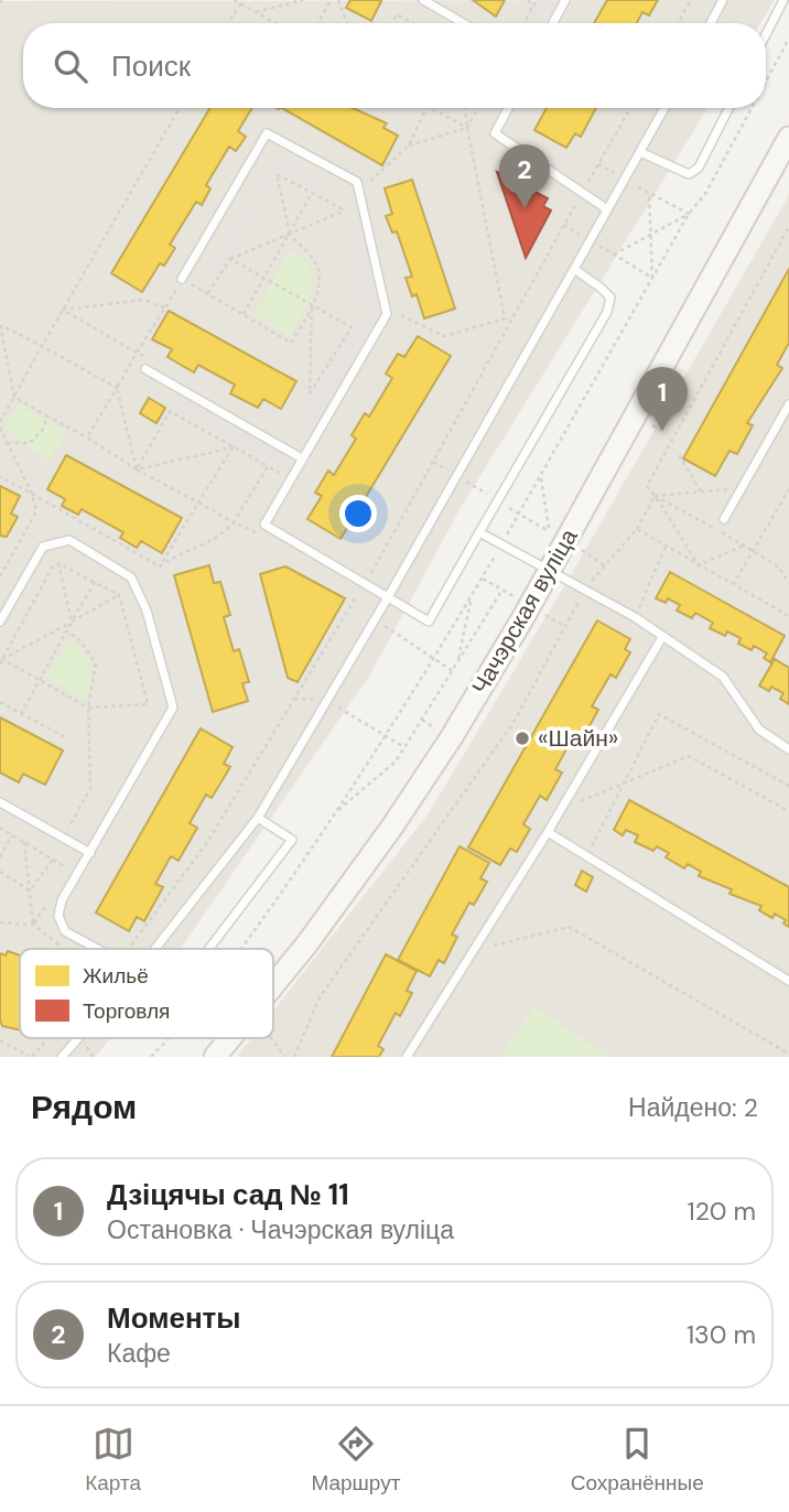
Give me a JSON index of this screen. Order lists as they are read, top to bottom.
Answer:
{
  "streets": {
    "main road": ["Чачэрская вуліца"]
  },
  "places": ["«Шайн»"],
  "legend": ["Жильё", "Торговля"],
  "page": {
    "search": "Поиск",
    "pins": ["2", "1"],
    "heading": ["Рядом", "Найдено: 2"],
    "list": [
      {
        "mark": "1",
        "name": "Дзіцячы сад № 11",
        "note": "Остановка · Чачэрская вуліца",
        "value": "120 m"
      },
      {
        "mark": "2",
        "name": "Моменты",
        "note": "Кафе",
        "value": "130 m"
      }
    ],
    "nav": ["Карта", "Маршрут", "Сохранённые"]
  }
}
